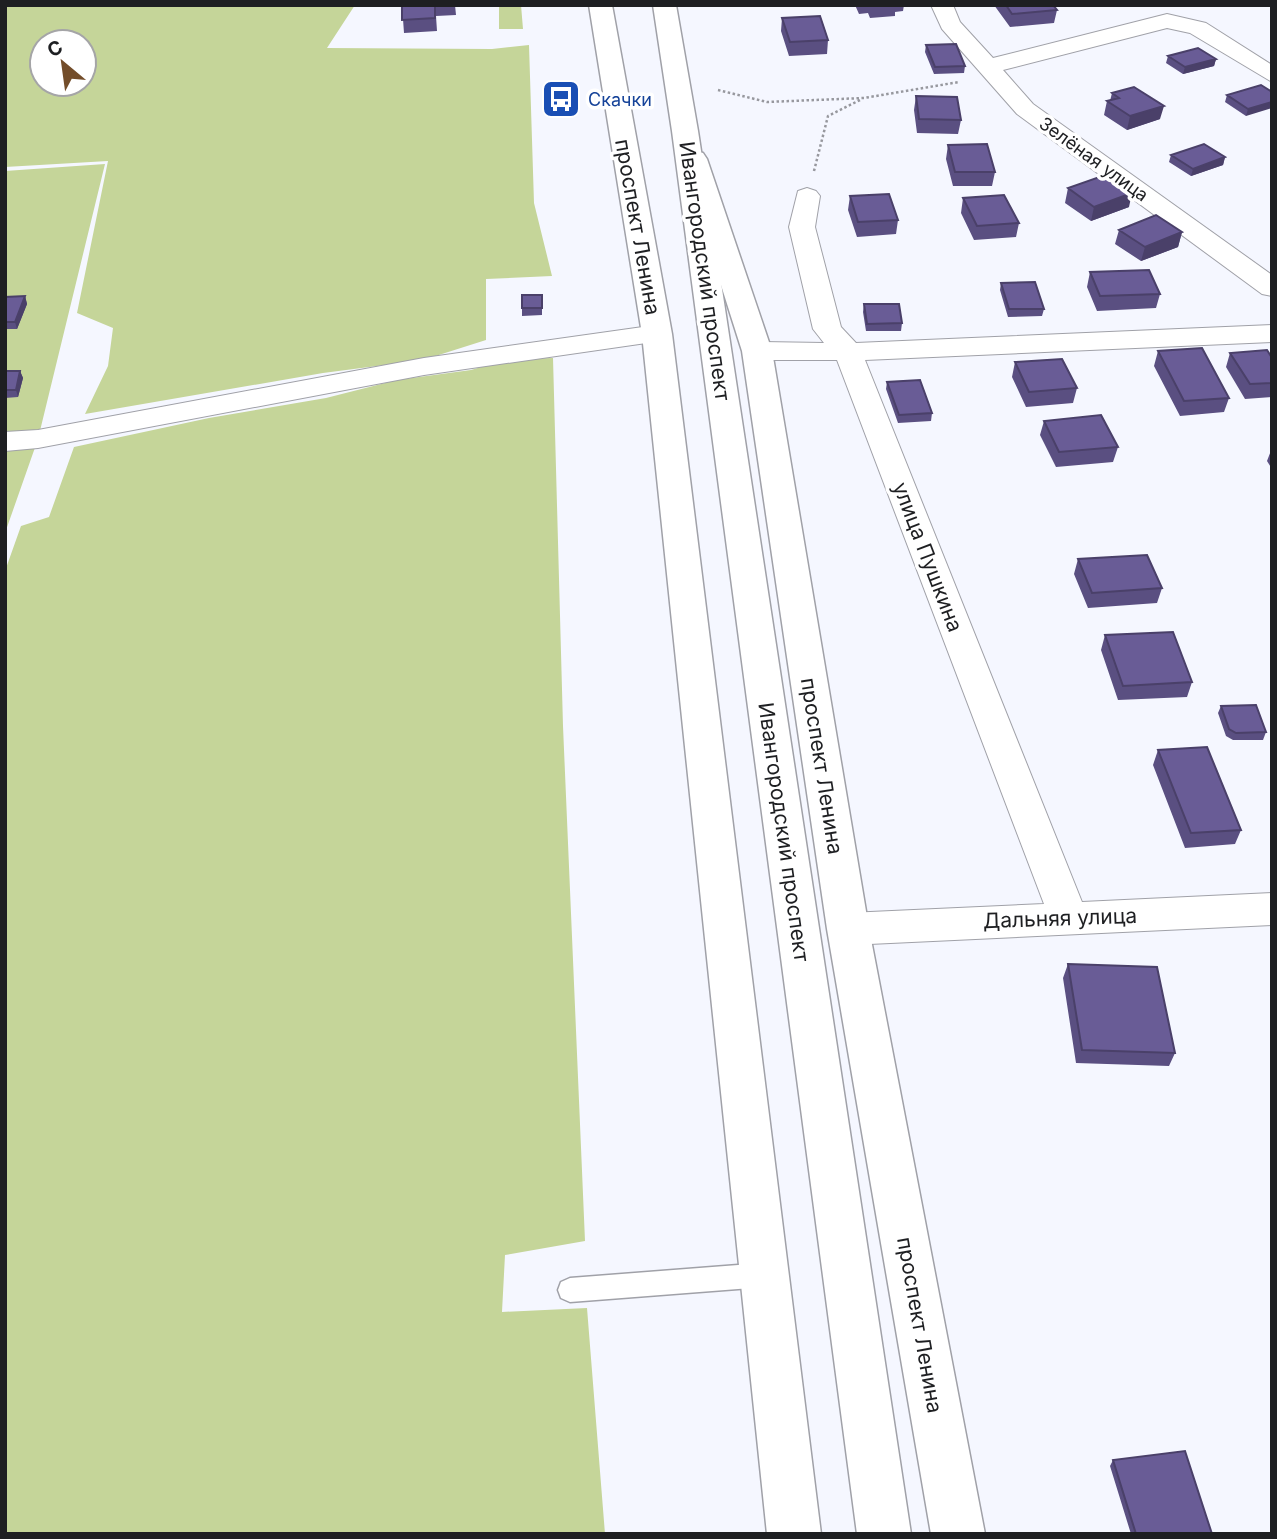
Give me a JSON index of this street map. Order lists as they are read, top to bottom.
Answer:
{
  "streets": {
    "main road": ["проспект Ленина", "Ивангородский проспект"],
    "street": ["Зелёная улица", "улица Пушкина", "Дальняя улица"]
  },
  "crossings": [
    ["проспект Ленина", "Ивангородский проспект"],
    ["проспект Ленина", "Дальняя улица"],
    ["улица Пушкина", "Дальняя улица"]
  ],
  "places": {
    "bus stop": ["Скачки"]
  },
  "north": "top left"
}
